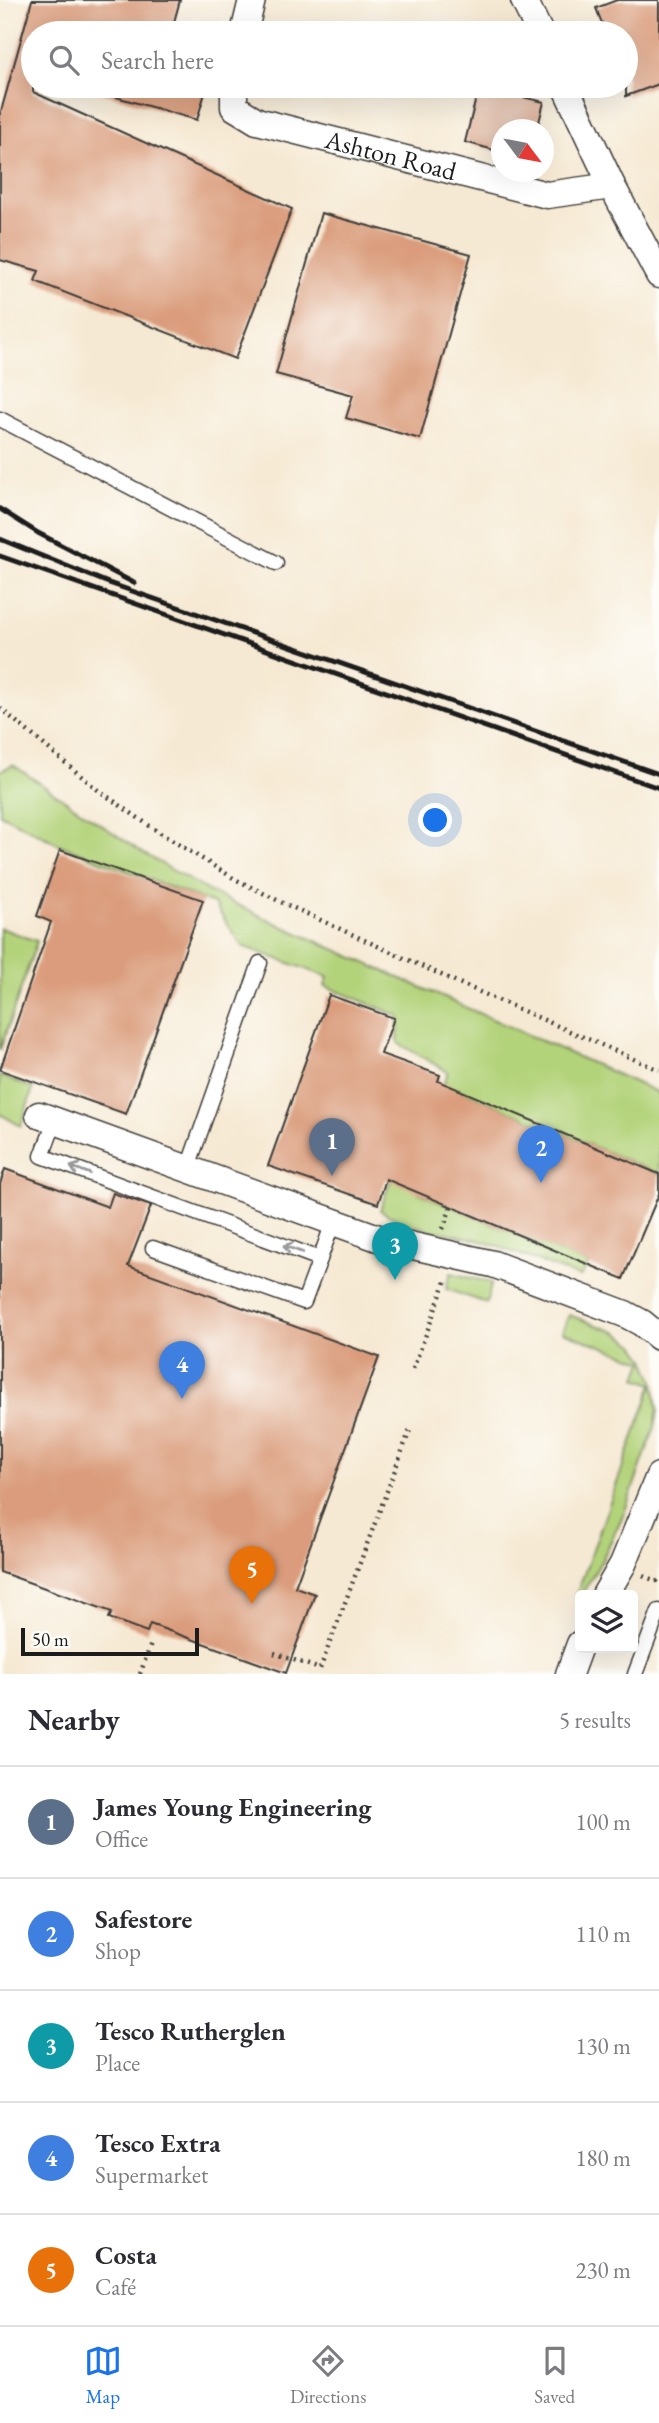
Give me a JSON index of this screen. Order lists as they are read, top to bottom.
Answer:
{
  "streets": {
    "street": ["Ashton Road"]
  },
  "scale_bar": "50 m",
  "north": "bottom right",
  "page": {
    "search": "Search here",
    "pins": [
      "1",
      "2",
      "3",
      "4",
      "5"
    ],
    "scale": "50 m",
    "heading": ["Nearby", "5 results"],
    "list": [
      {
        "mark": "1",
        "name": "James Young Engineering",
        "note": "Office",
        "value": "100 m"
      },
      {
        "mark": "2",
        "name": "Safestore",
        "note": "Shop",
        "value": "110 m"
      },
      {
        "mark": "3",
        "name": "Tesco Rutherglen",
        "note": "Place",
        "value": "130 m"
      },
      {
        "mark": "4",
        "name": "Tesco Extra",
        "note": "Supermarket",
        "value": "180 m"
      },
      {
        "mark": "5",
        "name": "Costa",
        "note": "Café",
        "value": "230 m"
      }
    ],
    "nav": ["Map", "Directions", "Saved"]
  }
}
